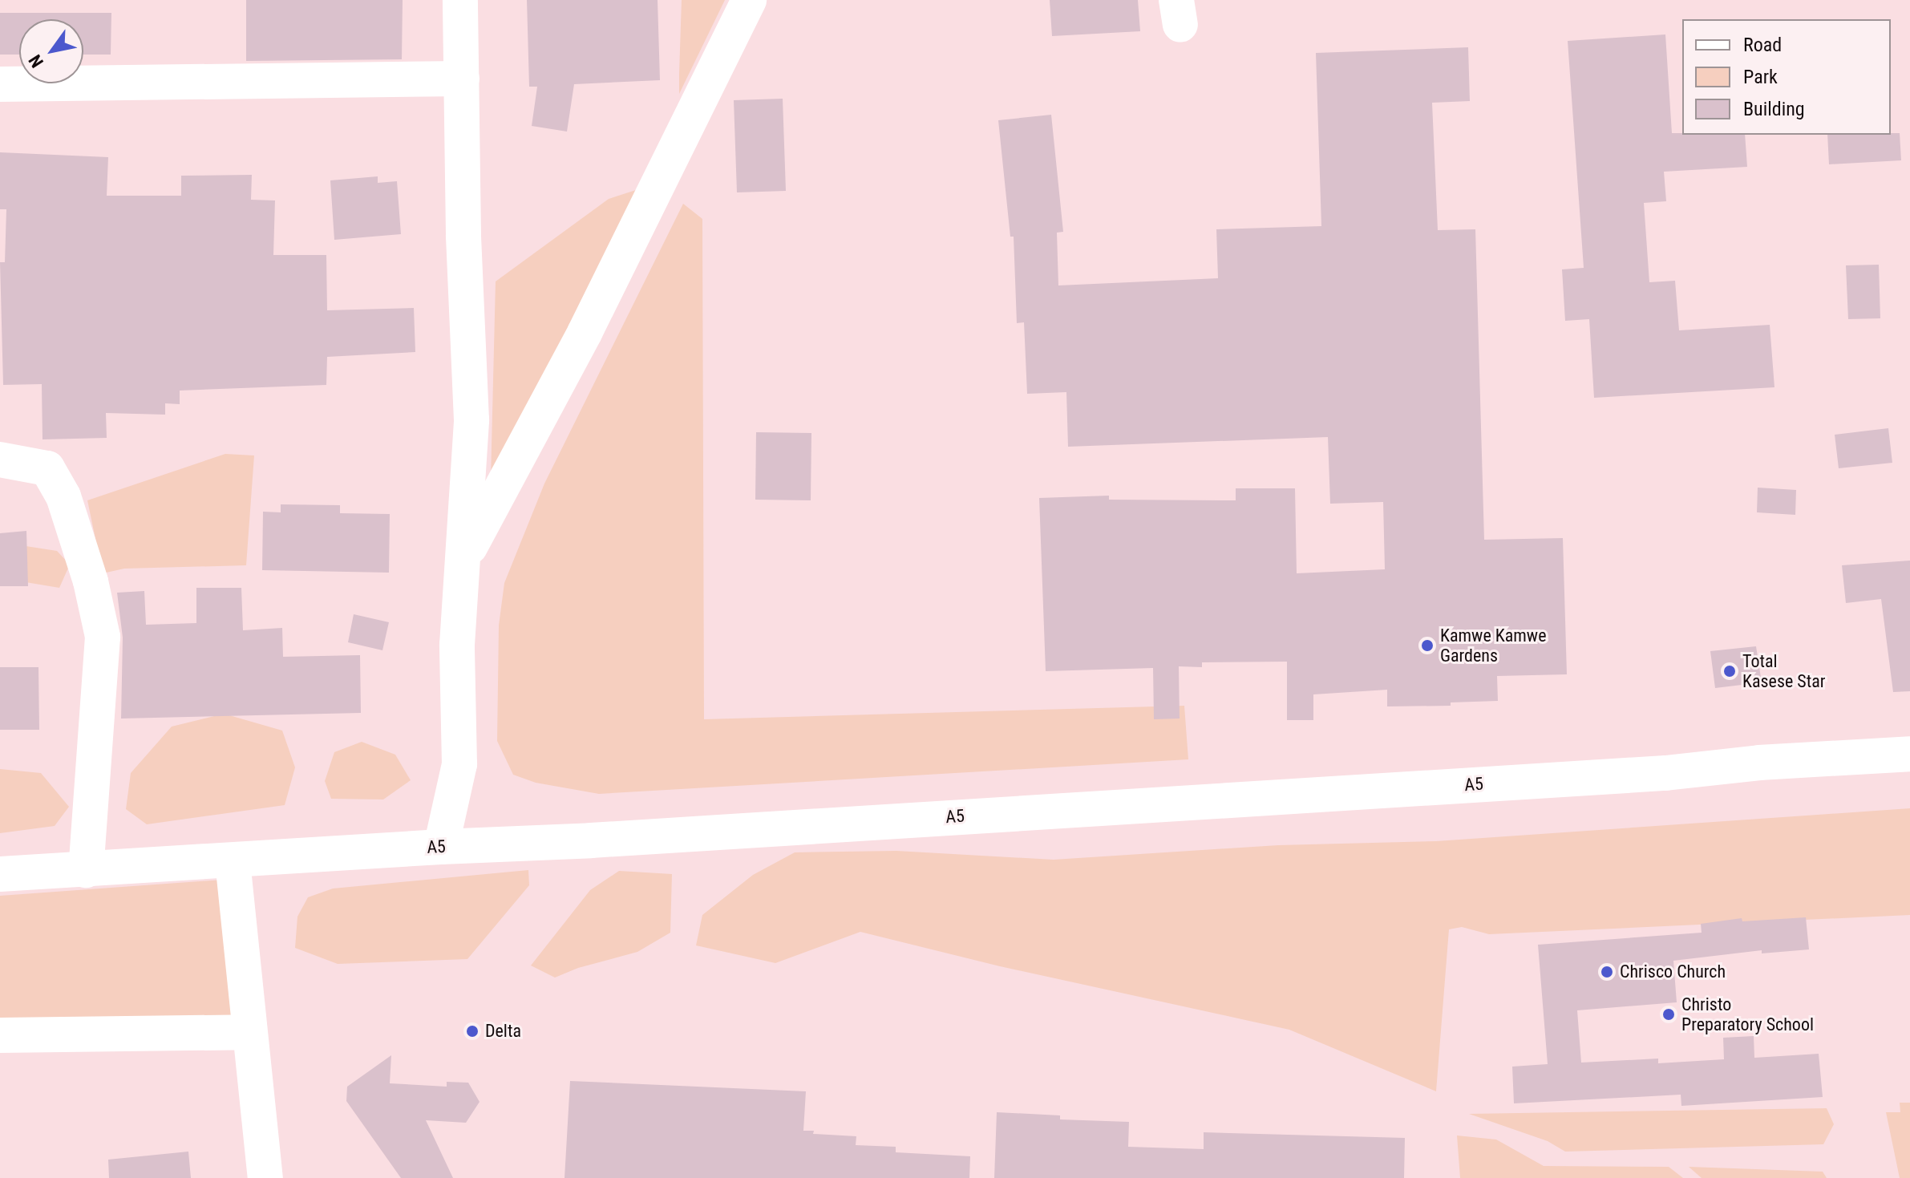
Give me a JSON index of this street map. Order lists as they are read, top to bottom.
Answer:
{
  "streets": {
    "main road": ["A5"]
  },
  "places": [
    "Kamwe Kamwe Gardens",
    "Total Kasese Star",
    "Chrisco Church",
    "Christo Preparatory School",
    "Delta"
  ],
  "legend": ["Road", "Park", "Building"],
  "north": "bottom left"
}
